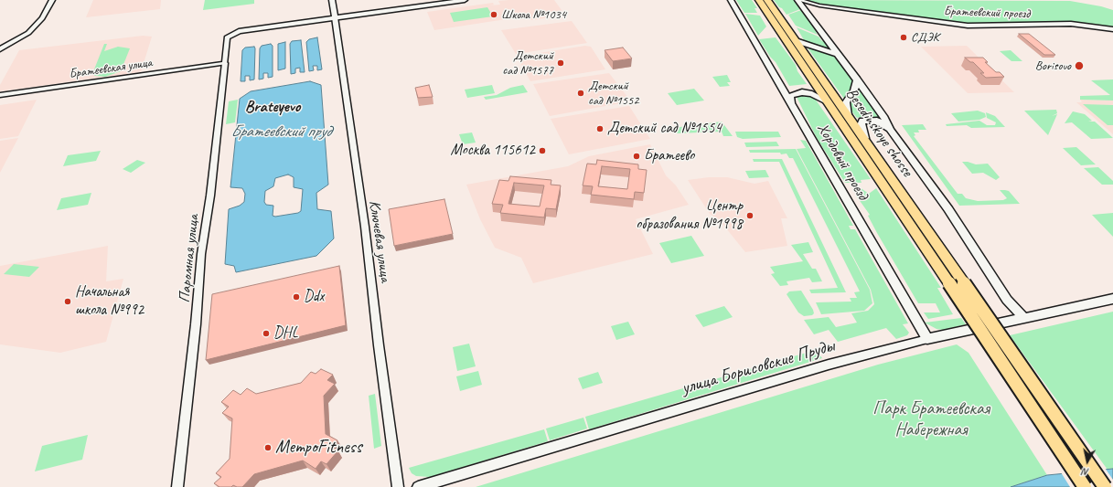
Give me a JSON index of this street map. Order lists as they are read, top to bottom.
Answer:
{
  "streets": {
    "main road": ["Besedinskoye shosse", "Хордовый проезд", "улица Борисовские Пруды"],
    "street": [
      "Братеевский проезд",
      "Братеевская улица",
      "Ключевая улица",
      "Паромная улица"
    ]
  },
  "crossings": [
    ["Братеевская улица", "Паромная улица"],
    ["Хордовый проезд", "улица Борисовские Пруды"],
    ["Ключевая улица", "Паромная улица"]
  ],
  "districts": ["Brateyevo"],
  "water": ["Братеевский пруд"],
  "parks": ["Парк Братеевская Набережная"],
  "places": [
    "Школа №1034",
    "СДЭК",
    "Детский сад №1577",
    "Borisovo",
    "Детский сад №1552",
    "Детский сад №1554",
    "Москва 115612",
    "Братеево",
    "Центр образования №1998",
    "Ddx",
    "Начальная школа №992",
    "DHL",
    "МетроFitness"
  ],
  "north": "bottom"
}
